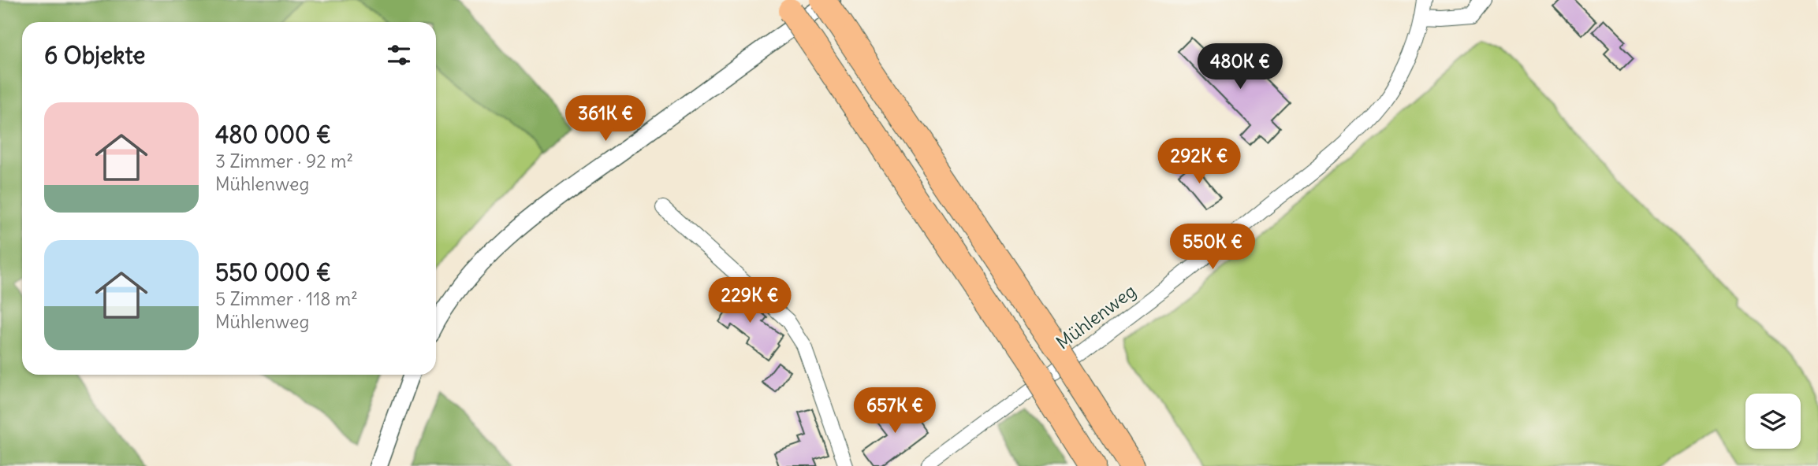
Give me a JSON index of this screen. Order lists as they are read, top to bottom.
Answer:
{
  "streets": {
    "street": ["Mühlenweg"]
  },
  "page": {
    "heading": "6 Objekte",
    "price": [
      "480K €",
      "361K €",
      "292K €",
      "550K €",
      "229K €",
      "657K €"
    ],
    "list": [
      {
        "name": "480 000 €",
        "note": "3 Zimmer · 92 m² · Mühlenweg"
      },
      {
        "name": "550 000 €",
        "note": "5 Zimmer · 118 m² · Mühlenweg"
      }
    ]
  }
}
